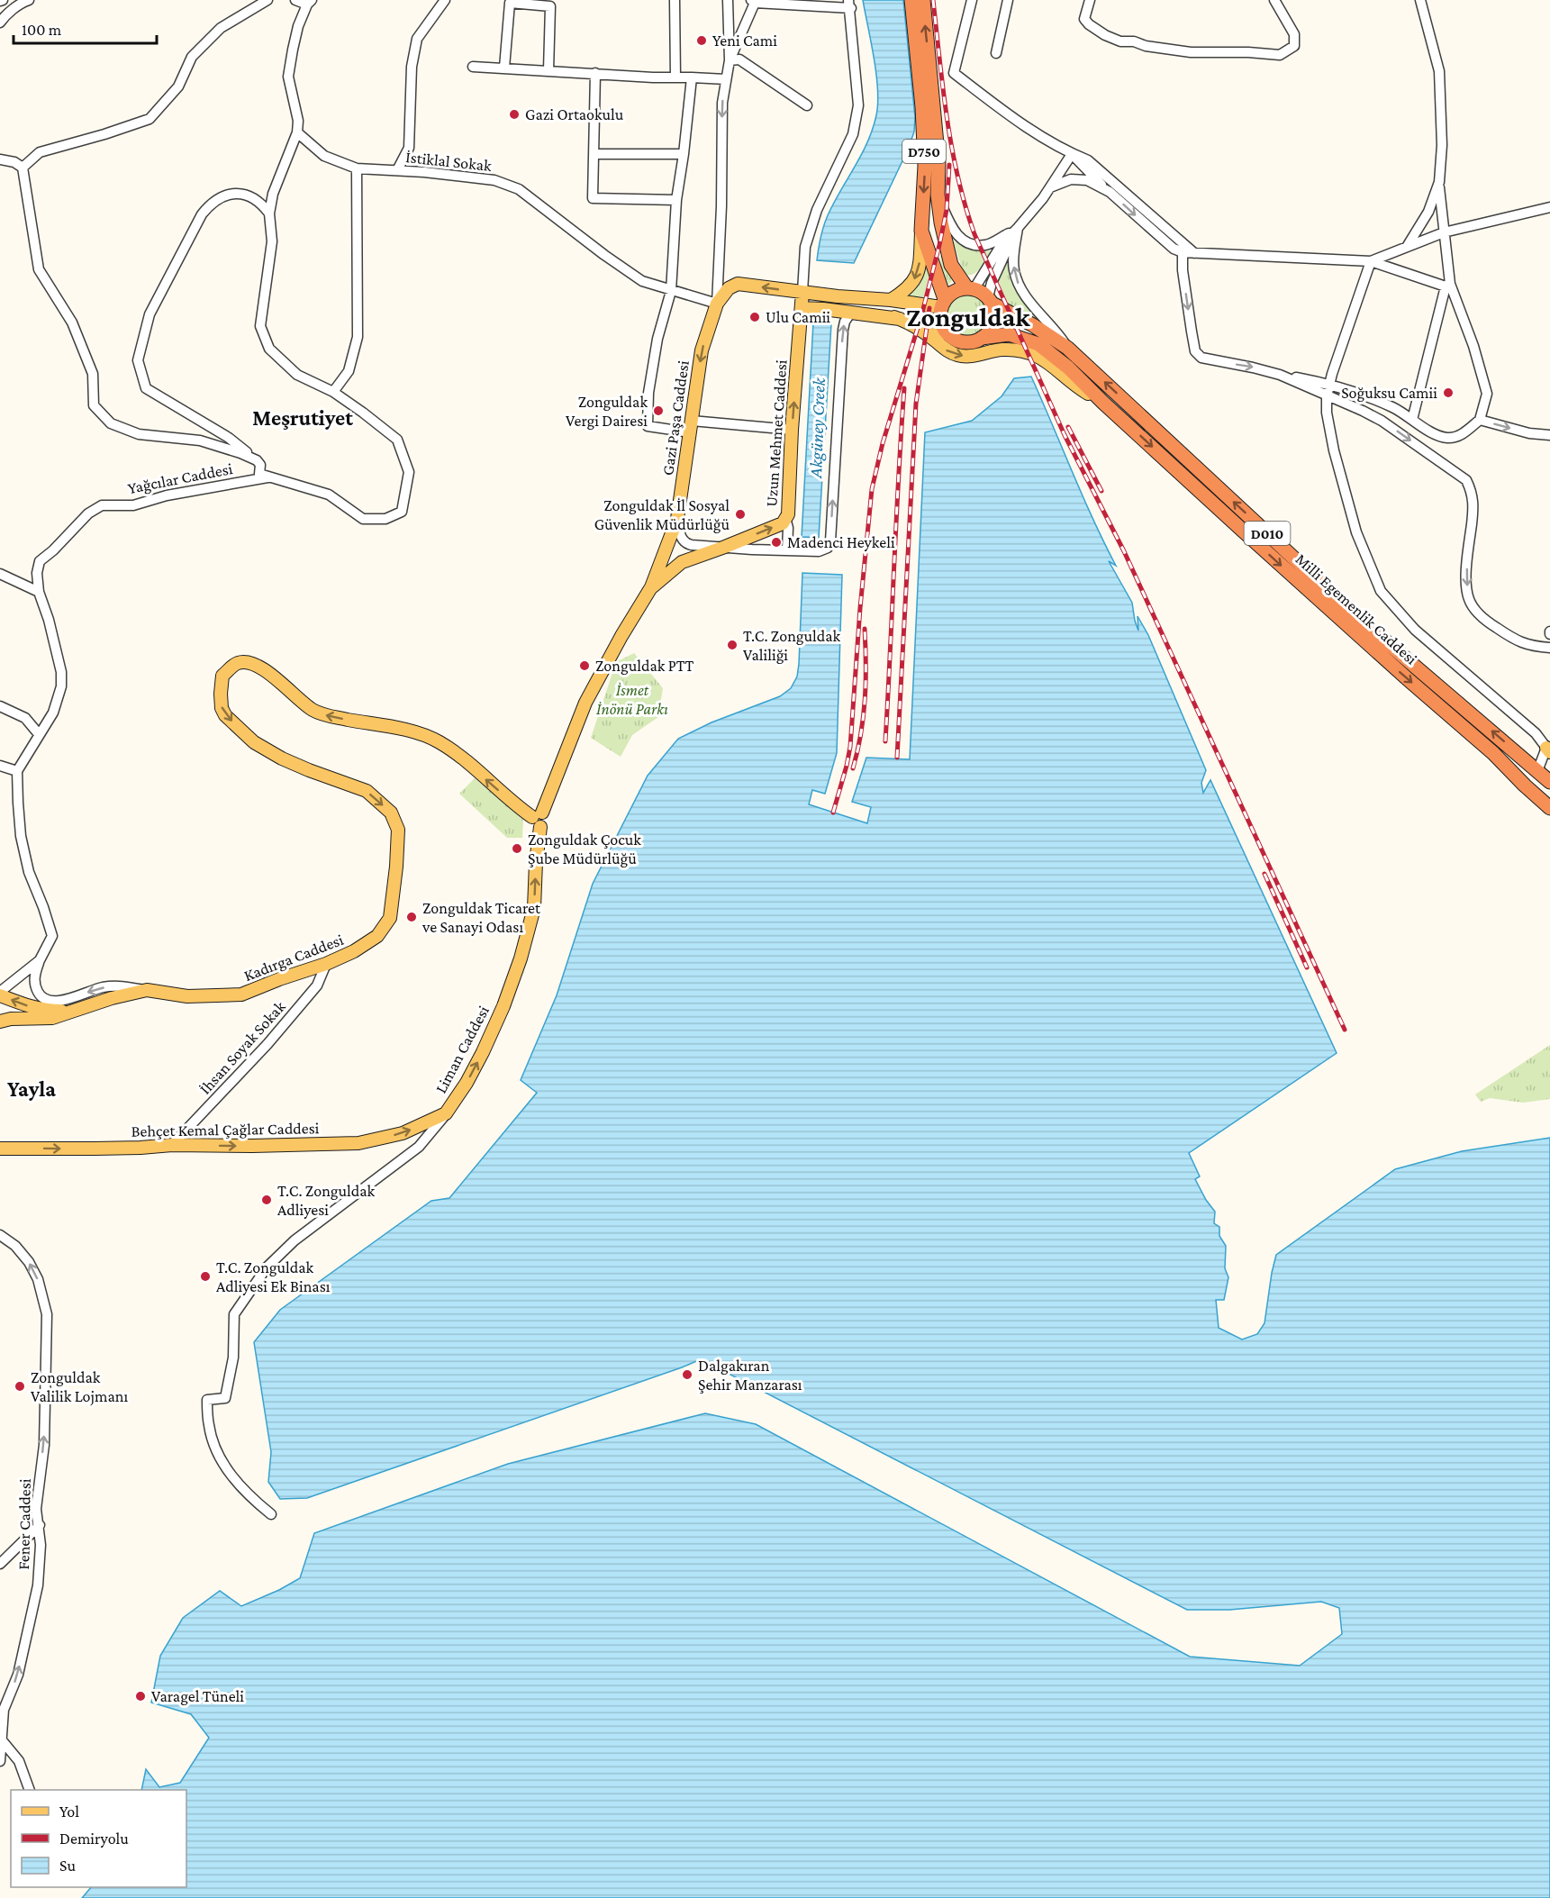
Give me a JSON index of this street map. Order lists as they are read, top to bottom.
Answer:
{
  "streets": {
    "highway": ["D750", "D010", "Milli Egemenlik Caddesi"],
    "main road": [
      "Gazi Paşa Caddesi",
      "Uzun Mehmet Caddesi",
      "Kadırga Caddesi",
      "Liman Caddesi",
      "Behçet Kemal Çağlar Caddesi"
    ],
    "street": [
      "İstiklal Sokak",
      "Yağcılar Caddesi",
      "İhsan Soyak Sokak",
      "Fener Caddesi"
    ]
  },
  "crossings": [
    ["D750", "Milli Egemenlik Caddesi"],
    ["İstiklal Sokak", "Gazi Paşa Caddesi"],
    ["Gazi Paşa Caddesi", "Uzun Mehmet Caddesi"],
    ["Gazi Paşa Caddesi", "Kadırga Caddesi"],
    ["Gazi Paşa Caddesi", "Liman Caddesi"],
    ["Kadırga Caddesi", "İhsan Soyak Sokak"],
    ["Kadırga Caddesi", "Liman Caddesi"],
    ["İhsan Soyak Sokak", "Behçet Kemal Çağlar Caddesi"],
    ["Liman Caddesi", "Behçet Kemal Çağlar Caddesi"]
  ],
  "one_way": [
    "Uzun Mehmet Caddesi",
    "Liman Caddesi",
    "Behçet Kemal Çağlar Caddesi",
    "Fener Caddesi"
  ],
  "districts": ["Zonguldak", "Meşrutiyet", "Yayla"],
  "water": ["Akgüney Creek"],
  "parks": ["İsmet İnönü Parkı"],
  "places": [
    "Yeni Cami",
    "Gazi Ortaokulu",
    "Ulu Camii",
    "Soğuksu Camii",
    "Zonguldak Vergi Dairesi",
    "Zonguldak İl Sosyal Güvenlik Müdürlüğü",
    "Madenci Heykeli",
    "T.C. Zonguldak Valiliği",
    "Zonguldak PTT",
    "Zonguldak Çocuk Şube Müdürlüğü",
    "Zonguldak Ticaret ve Sanayi Odası",
    "T.C. Zonguldak Adliyesi",
    "T.C. Zonguldak Adliyesi Ek Binası",
    "Dalgakıran Şehir Manzarası",
    "Zonguldak Valilik Lojmanı",
    "Varagel Tüneli"
  ],
  "legend": ["Yol", "Demiryolu", "Su"],
  "scale_bar": "100 m"
}
